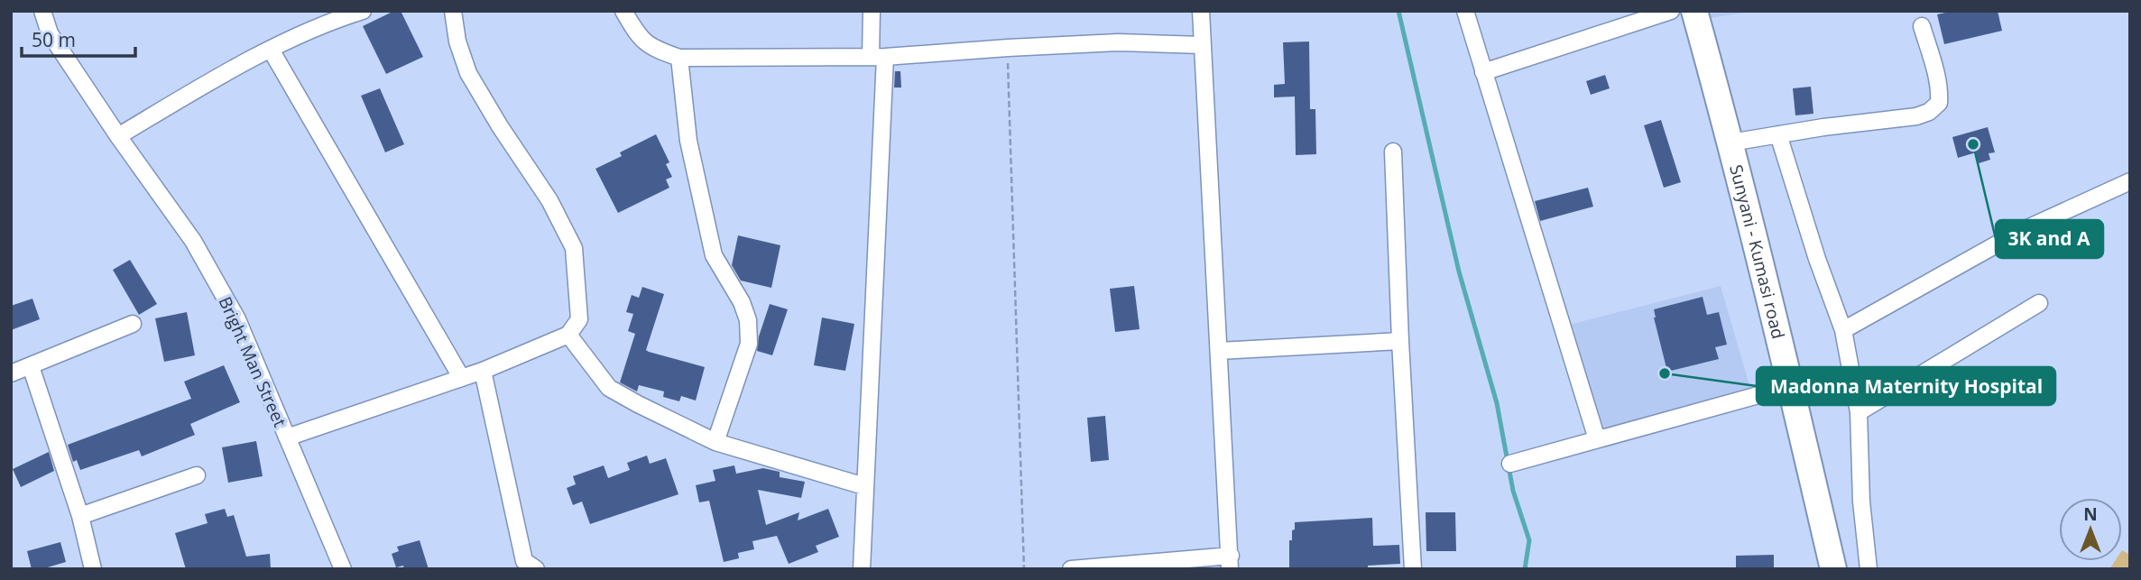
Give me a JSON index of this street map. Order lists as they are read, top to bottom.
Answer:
{
  "streets": {
    "main road": ["Sunyani - Kumasi road"],
    "street": ["Bright Man Street"]
  },
  "places": ["3K and A", "Madonna Maternity Hospital"],
  "scale_bar": "50 m",
  "north": "top"
}
